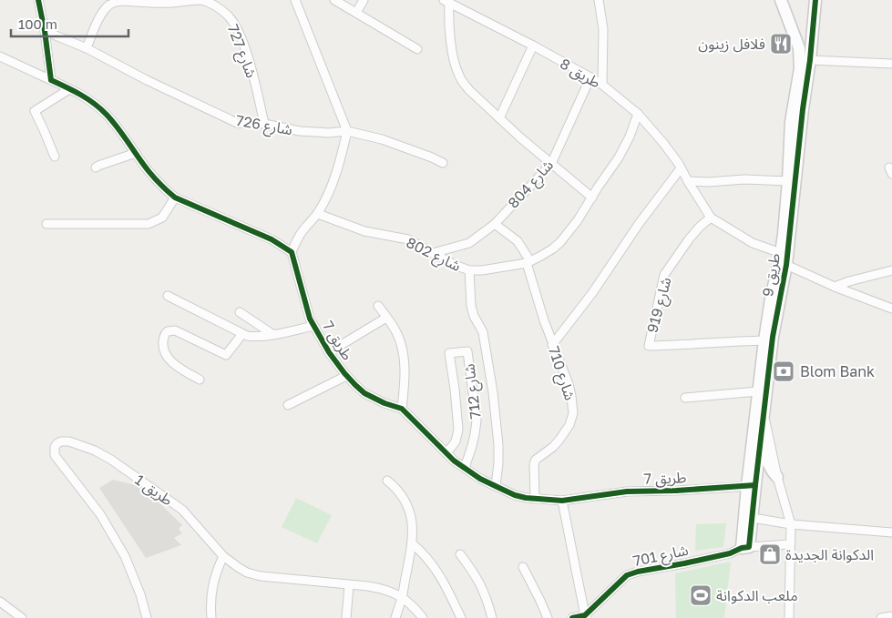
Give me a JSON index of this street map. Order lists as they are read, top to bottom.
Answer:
{
  "streets": {
    "street": [
      "شارع 727",
      "طريق 8",
      "شارع 726",
      "شارع 804",
      "شارع 802",
      "9 طريق",
      "شارع 919",
      "7 طريق",
      "شارع 710",
      "شارع 712",
      "طريق 1",
      "شارع 701"
    ]
  },
  "crossings": [
    ["شارع 727", "شارع 726"],
    ["طريق 8", "شارع 804"],
    ["طريق 8", "شارع 802"],
    ["طريق 8", "9 طريق"],
    ["طريق 8", "شارع 919"],
    ["شارع 804", "شارع 802"],
    ["شارع 804", "شارع 710"],
    ["شارع 802", "شارع 710"],
    ["9 طريق", "شارع 919"],
    ["9 طريق", "7 طريق"],
    ["9 طريق", "شارع 701"],
    ["7 طريق", "شارع 710"],
    ["7 طريق", "شارع 712"]
  ],
  "places": {
    "restaurant": ["فلافل زينون"],
    "bank": ["Blom Bank"],
    "shop": ["الدكوانة الجديدة"],
    "sports": ["ملعب الدكوانة"]
  },
  "scale_bar": "100 m"
}
